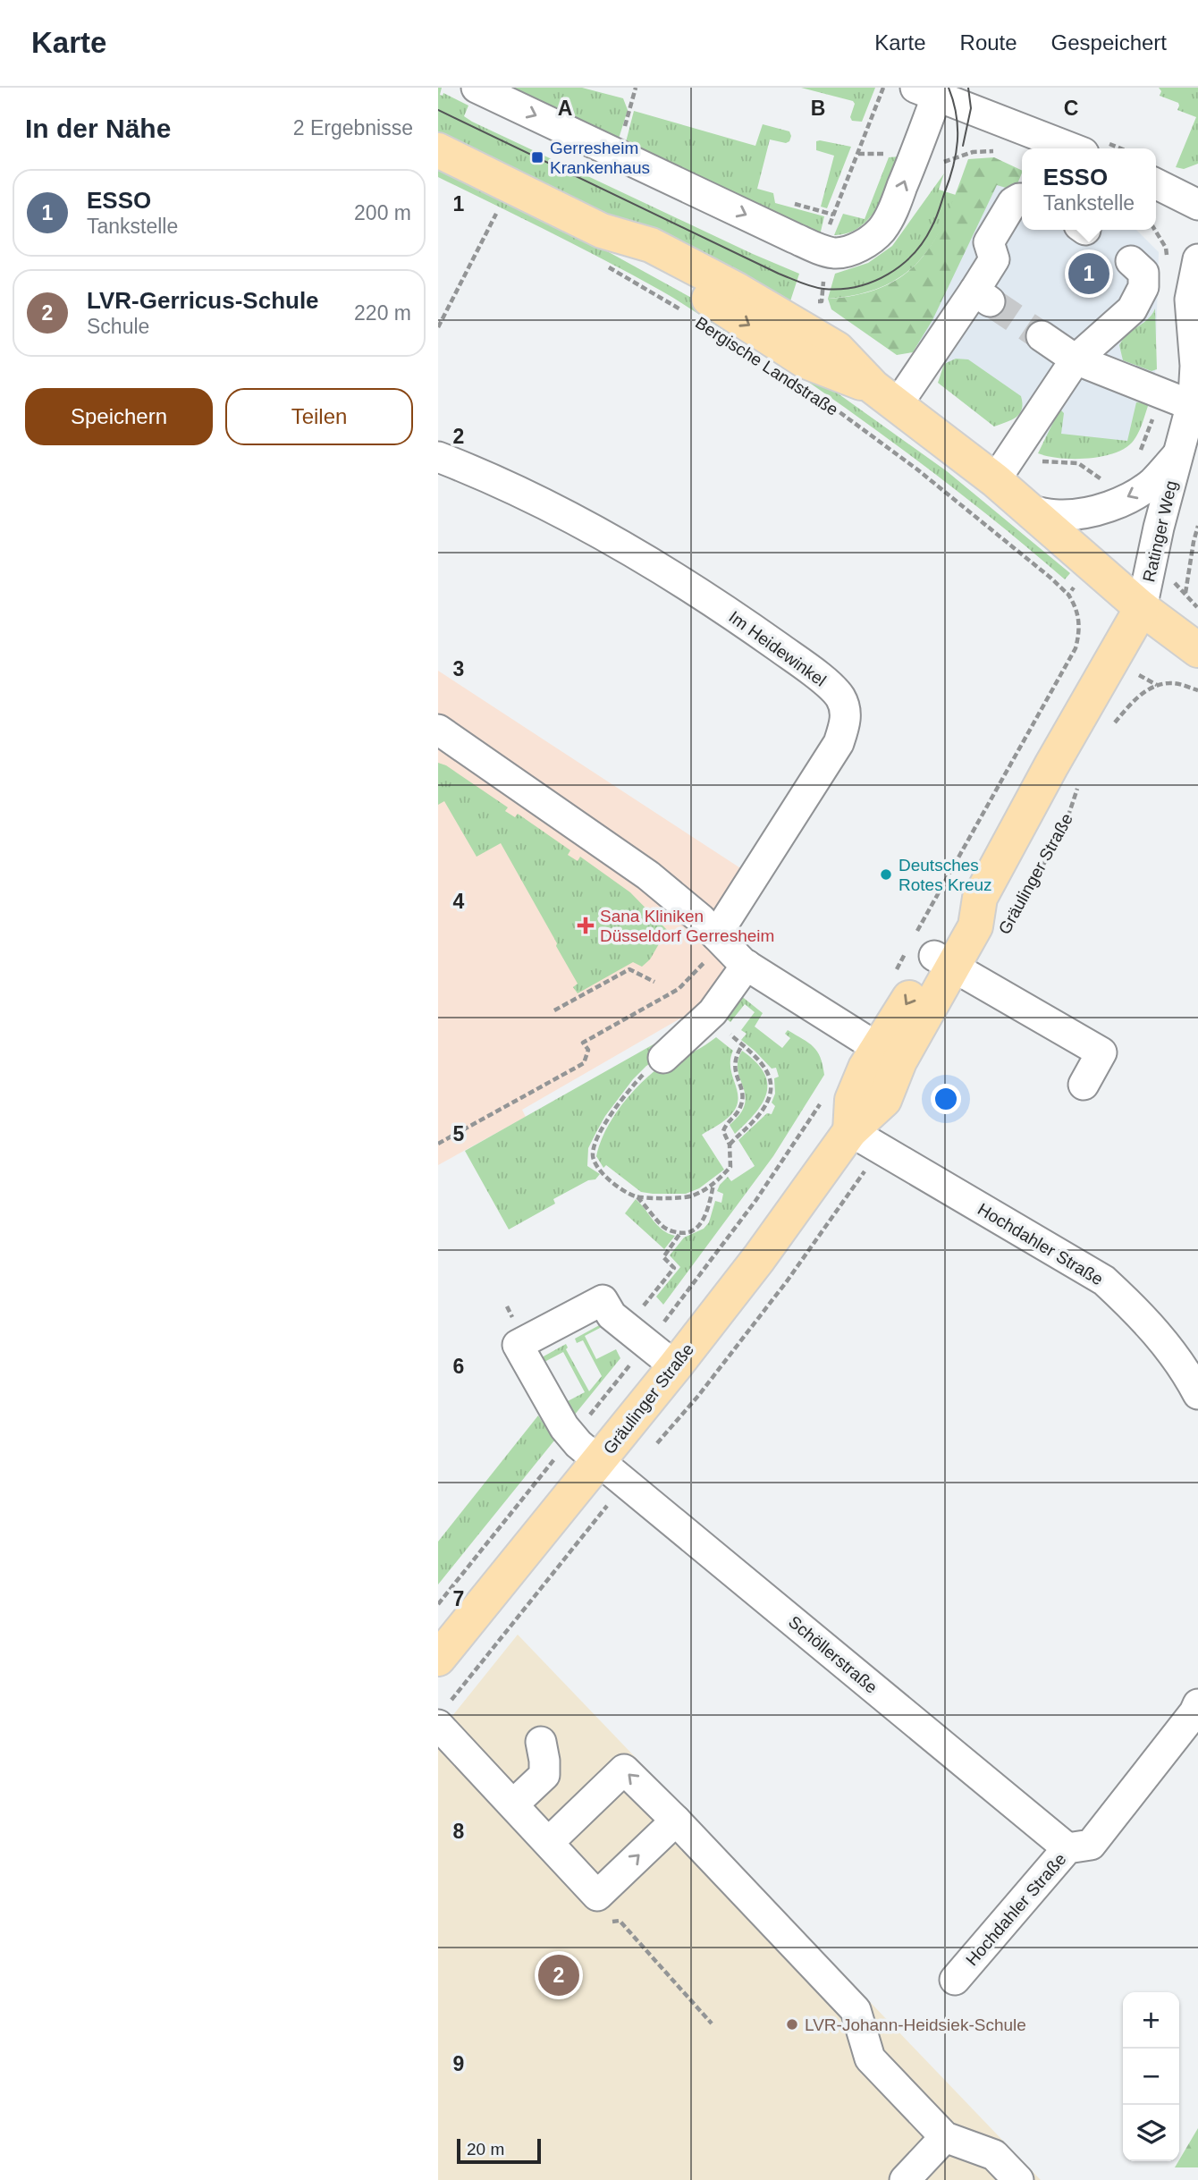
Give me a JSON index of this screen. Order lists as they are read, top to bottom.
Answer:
{
  "streets": {
    "main road": ["Bergische Landstraße", "Gräulinger Straße"],
    "street": [
      "Ratinger Weg",
      "Im Heidewinkel",
      "Hochdahler Straße",
      "Schöllerstraße"
    ]
  },
  "crossings": [
    ["Bergische Landstraße", "Ratinger Weg"],
    ["Bergische Landstraße", "Gräulinger Straße"],
    ["Ratinger Weg", "Gräulinger Straße"],
    ["Gräulinger Straße", "Hochdahler Straße"],
    ["Gräulinger Straße", "Schöllerstraße"],
    ["Hochdahler Straße", "Schöllerstraße"]
  ],
  "places": {
    "transit": ["Gerresheim Krankenhaus"],
    "other": ["Deutsches Rotes Kreuz", "LVR-Johann-Heidsiek-Schule"],
    "health": ["Sana Kliniken Düsseldorf Gerresheim"]
  },
  "scale_bar": "20 m",
  "page": {
    "header": "Karte",
    "nav": ["Karte", "Route", "Gespeichert"],
    "heading": ["In der Nähe", "2 Ergebnisse"],
    "popup": ["ESSO", "Tankstelle"],
    "list": [
      {
        "mark": "1",
        "name": "ESSO",
        "note": "Tankstelle",
        "value": "200 m"
      },
      {
        "mark": "2",
        "name": "LVR-Gerricus-Schule",
        "note": "Schule",
        "value": "220 m"
      }
    ],
    "pins": ["1", "2"],
    "buttons": ["Speichern", "Teilen"],
    "map_buttons": ["+", "−"],
    "scale": "20 m"
  },
  "grid": {
    "columns": ["A", "B", "C"],
    "rows": [
      "1",
      "2",
      "3",
      "4",
      "5",
      "6",
      "7",
      "8",
      "9"
    ]
  }
}
